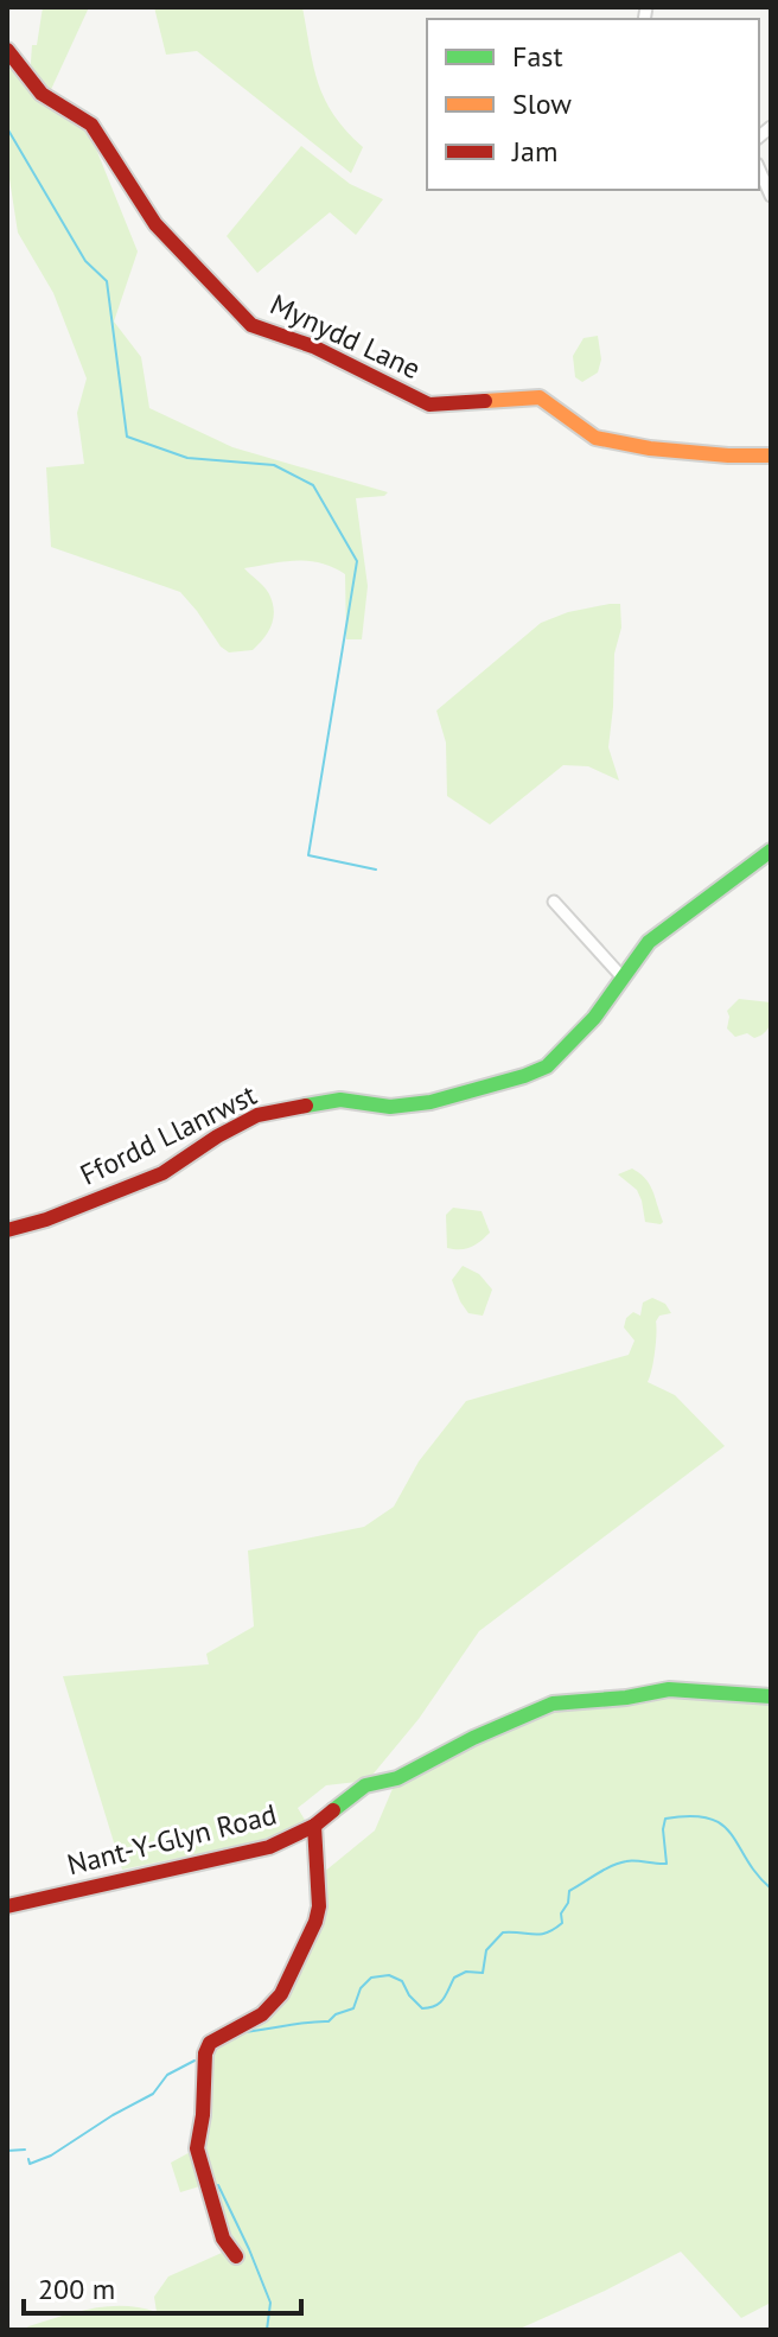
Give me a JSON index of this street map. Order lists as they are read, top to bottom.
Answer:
{
  "streets": {
    "street": ["Mynydd Lane", "Ffordd Llanrwst", "Nant-Y-Glyn Road"]
  },
  "legend": ["Fast", "Slow", "Jam"],
  "scale_bar": "200 m"
}
